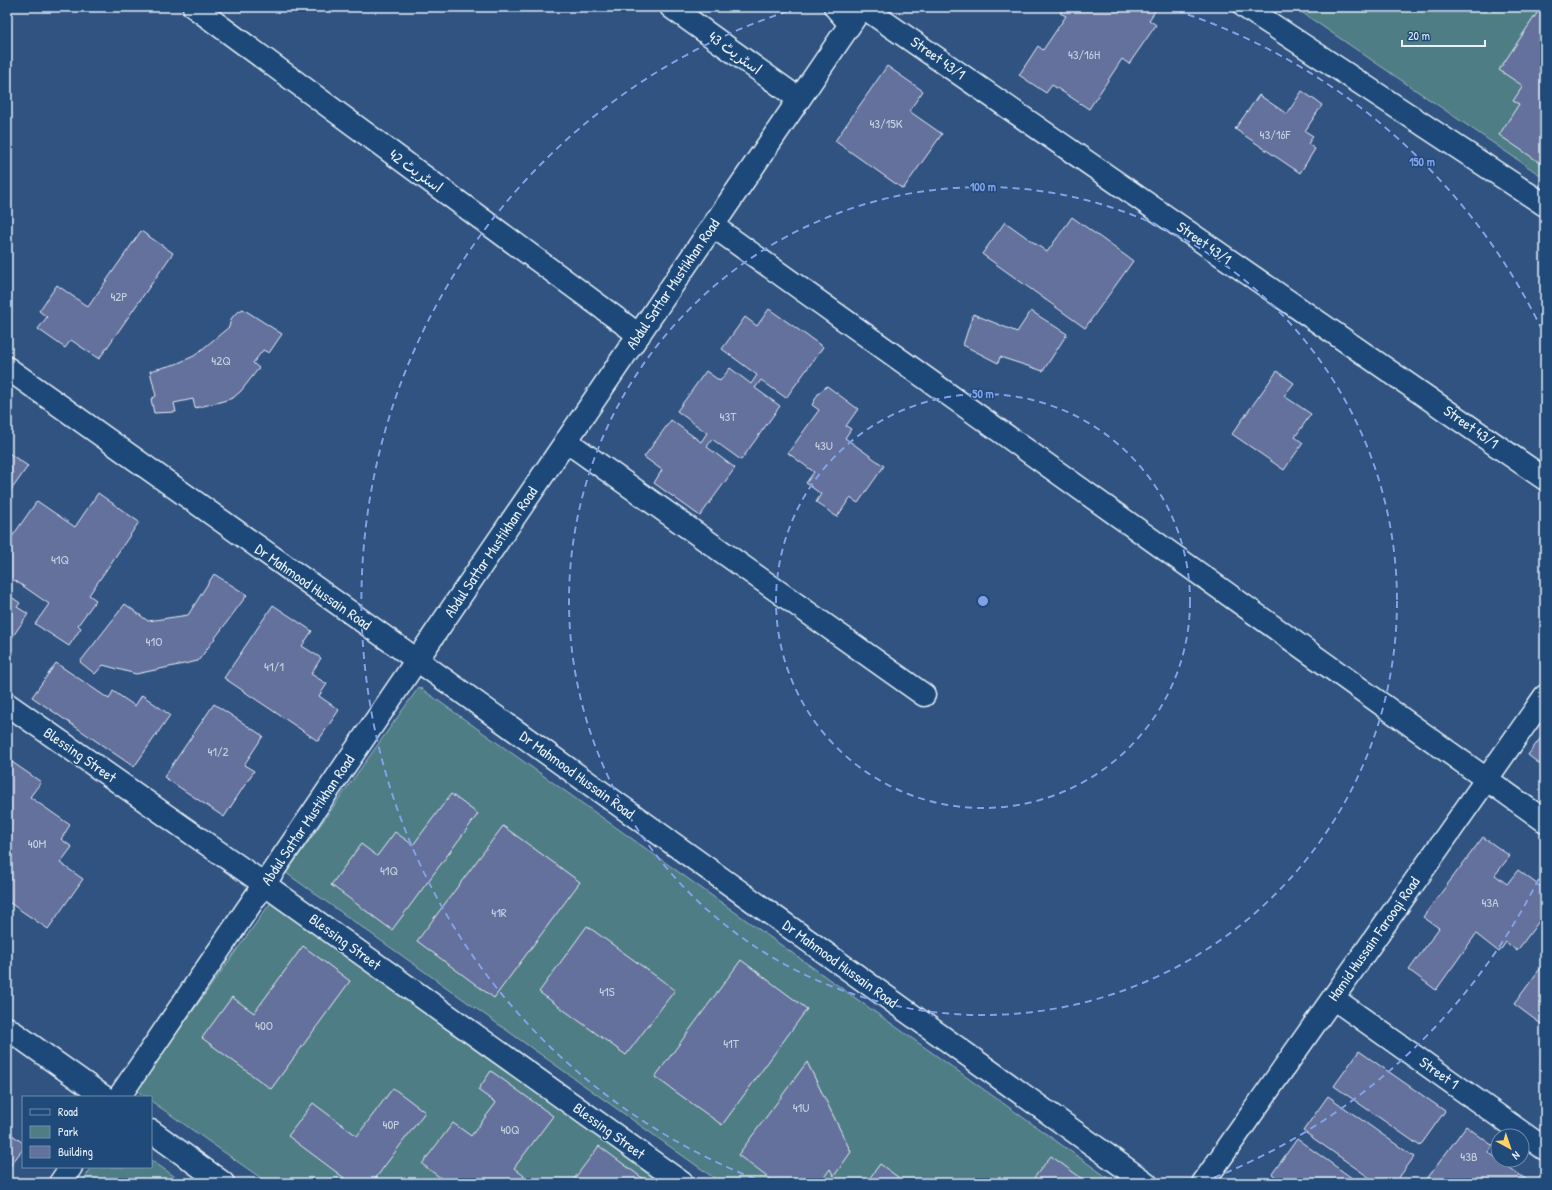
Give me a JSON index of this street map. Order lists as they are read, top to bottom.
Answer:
{
  "streets": {
    "street": [
      "اسٹریٹ 43",
      "Street 43/1",
      "اسٹریٹ 42",
      "Abdul Sattar Mustikhan Road",
      "Dr Mahmood Hussain Road",
      "Blessing Street",
      "Hamid Hussain Farooqi Road",
      "Street 1"
    ]
  },
  "crossings": [
    ["اسٹریٹ 43", "Abdul Sattar Mustikhan Road"],
    ["Street 43/1", "Abdul Sattar Mustikhan Road"],
    ["اسٹریٹ 42", "Abdul Sattar Mustikhan Road"],
    ["Abdul Sattar Mustikhan Road", "Dr Mahmood Hussain Road"],
    ["Abdul Sattar Mustikhan Road", "Blessing Street"],
    ["Hamid Hussain Farooqi Road", "Street 1"]
  ],
  "house_numbers": [
    "43/16H",
    "43/15K",
    "43/16F",
    "42P",
    "42Q",
    "43T",
    "43U",
    "41Q",
    "41O",
    "41/1",
    "41/2",
    "40M",
    "41Q",
    "43A",
    "41R",
    "41S",
    "40O",
    "41T",
    "41U",
    "40P",
    "40Q",
    "43B"
  ],
  "legend": ["Road", "Park", "Building"],
  "scale_bar": "20 m",
  "north": "bottom right",
  "rings": ["150 m", "100 m", "50 m"]
}
